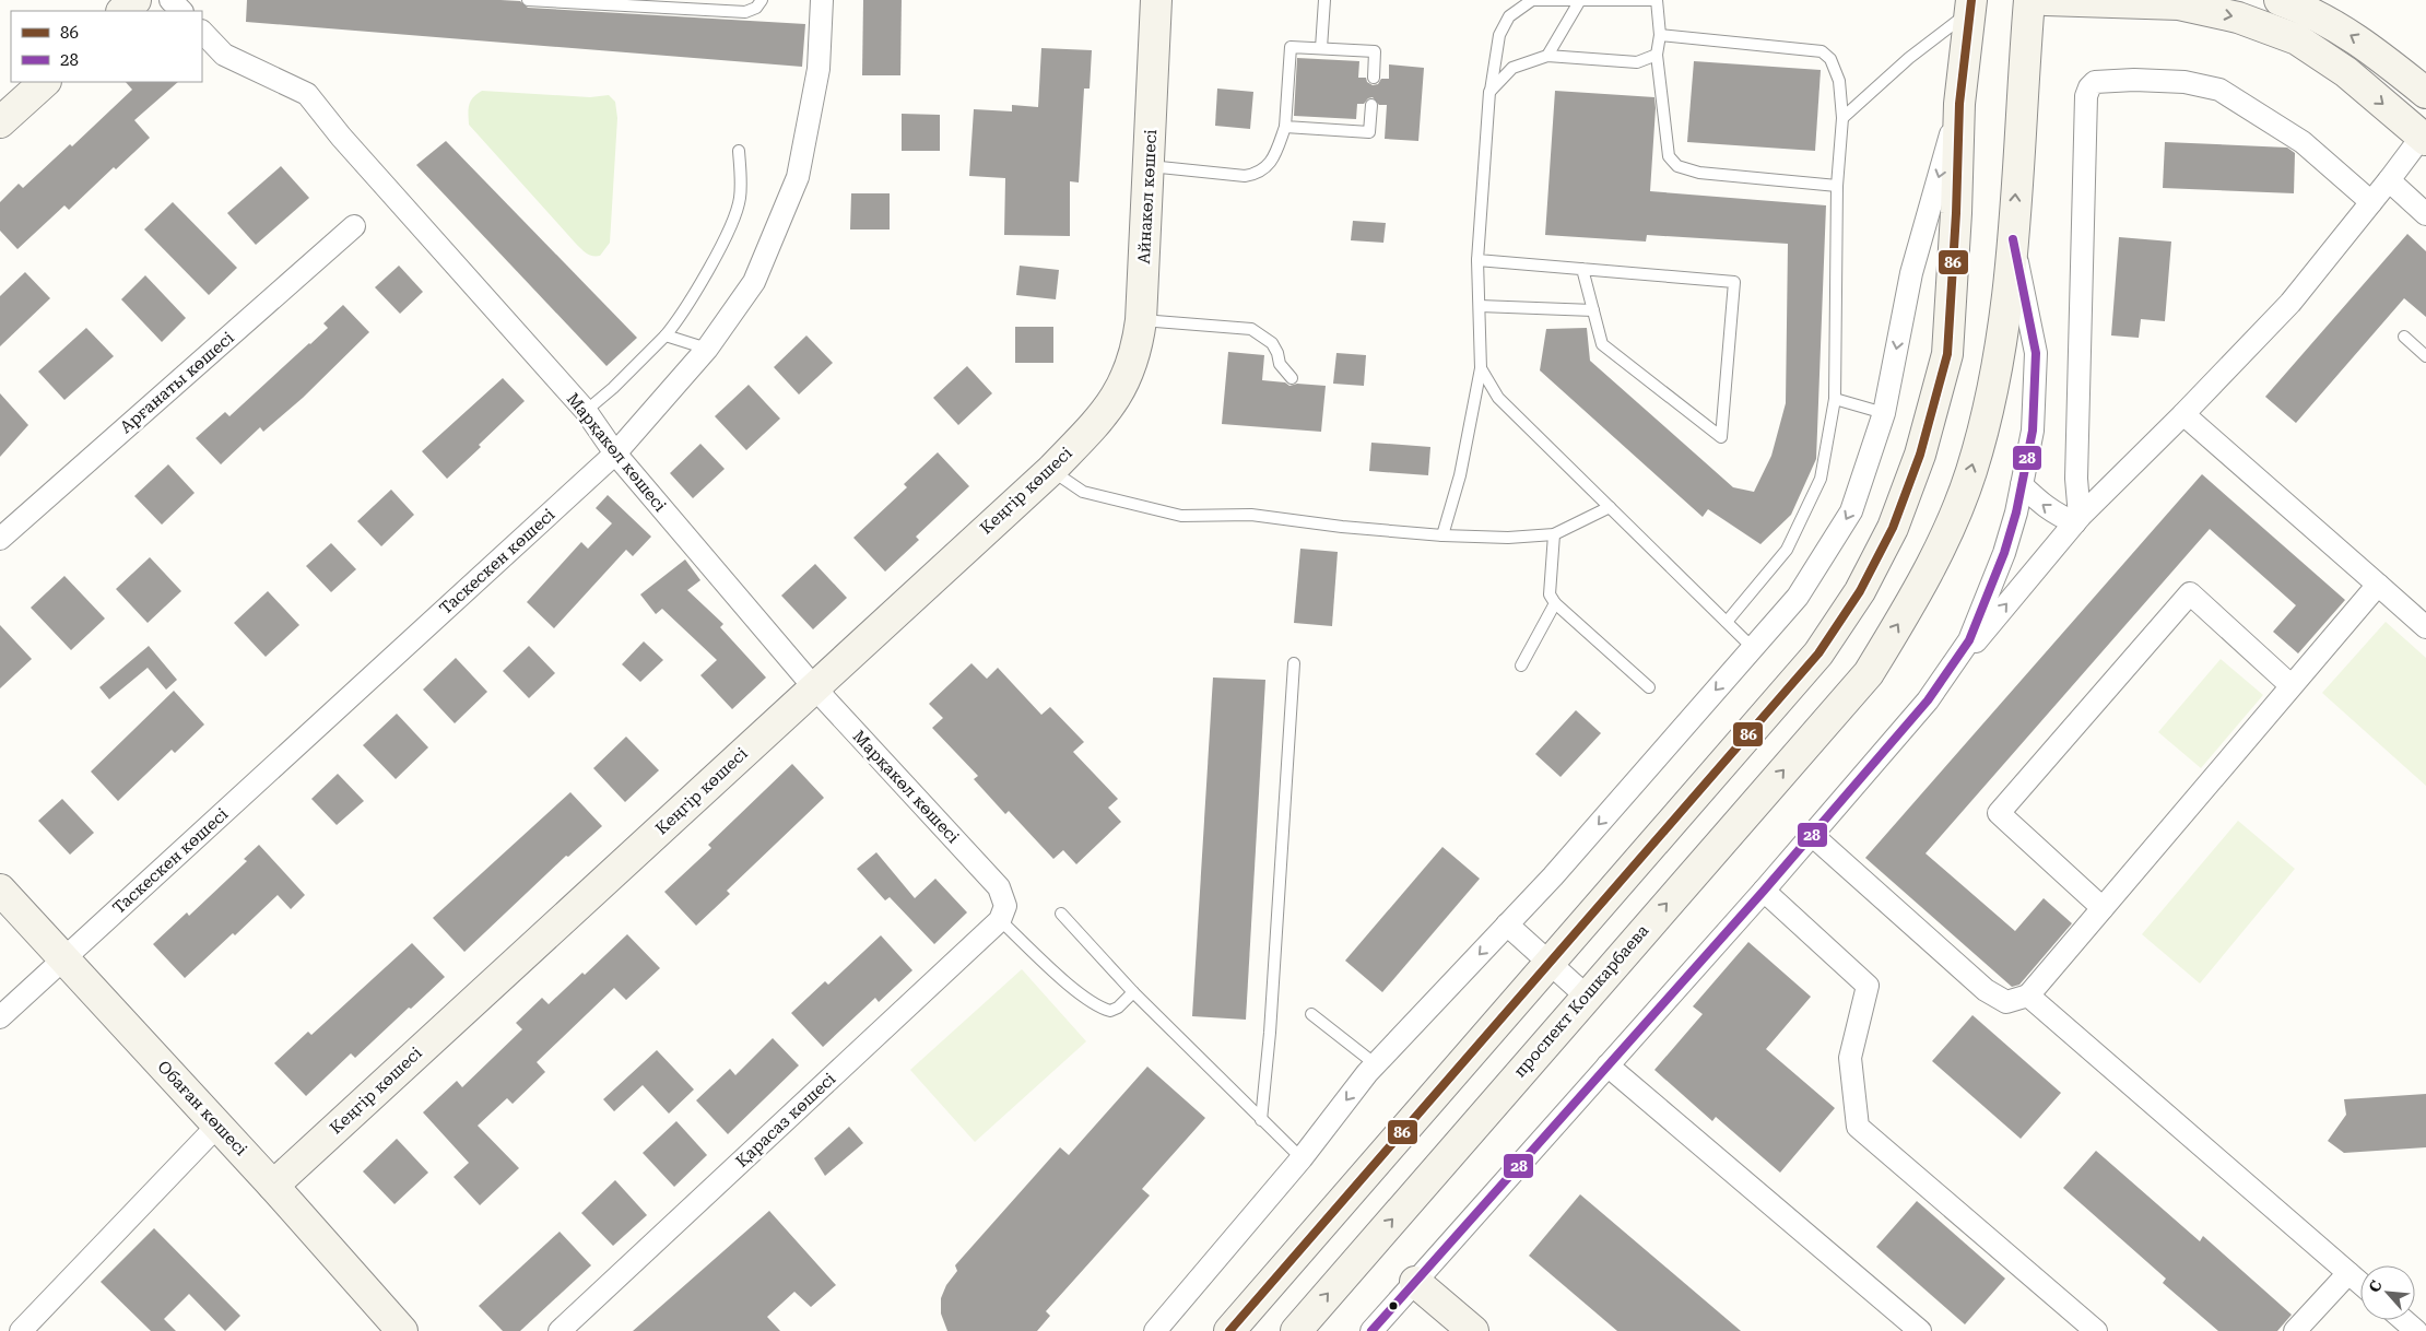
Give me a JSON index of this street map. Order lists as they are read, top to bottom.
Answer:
{
  "streets": {
    "main road": [
      "Айнакөл көшесі",
      "Кеңгір көшесі",
      "проспект Кошкарбаева",
      "Обаған көшесі"
    ],
    "street": [
      "Арғанаты көшесі",
      "Марқакөл көшесі",
      "Таскескен көшесі",
      "Қарасаз көшесі"
    ]
  },
  "crossings": [
    ["Айнакөл көшесі", "Кеңгір көшесі"],
    ["Марқакөл көшесі", "Кеңгір көшесі"],
    ["Марқакөл көшесі", "Таскескен көшесі"],
    ["Марқакөл көшесі", "Қарасаз көшесі"],
    ["Кеңгір көшесі", "Обаған көшесі"],
    ["Таскескен көшесі", "Обаған көшесі"]
  ],
  "lines": ["transit line 86", "transit line 28"],
  "legend": ["86", "28"],
  "north": "top left"
}
